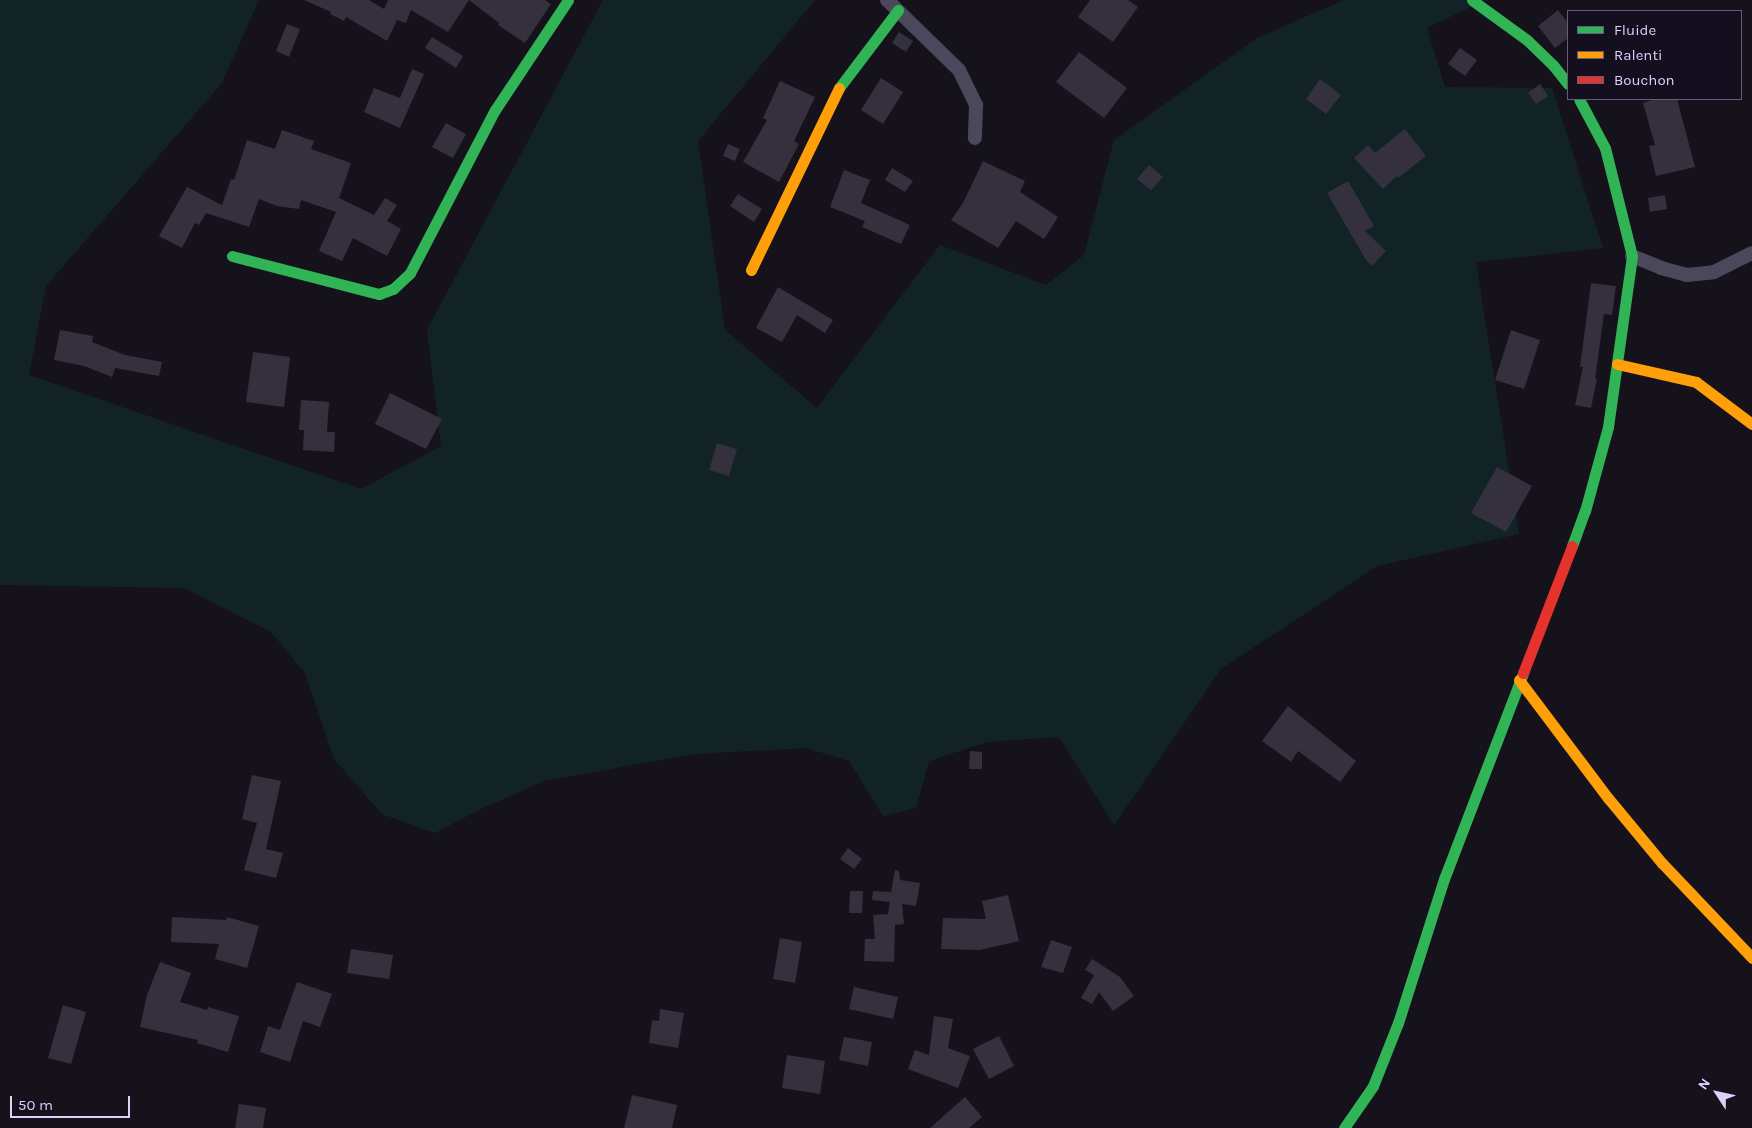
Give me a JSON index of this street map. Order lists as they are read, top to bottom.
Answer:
{
  "legend": ["Fluide", "Ralenti", "Bouchon"],
  "scale_bar": "50 m",
  "north": "top left"
}
